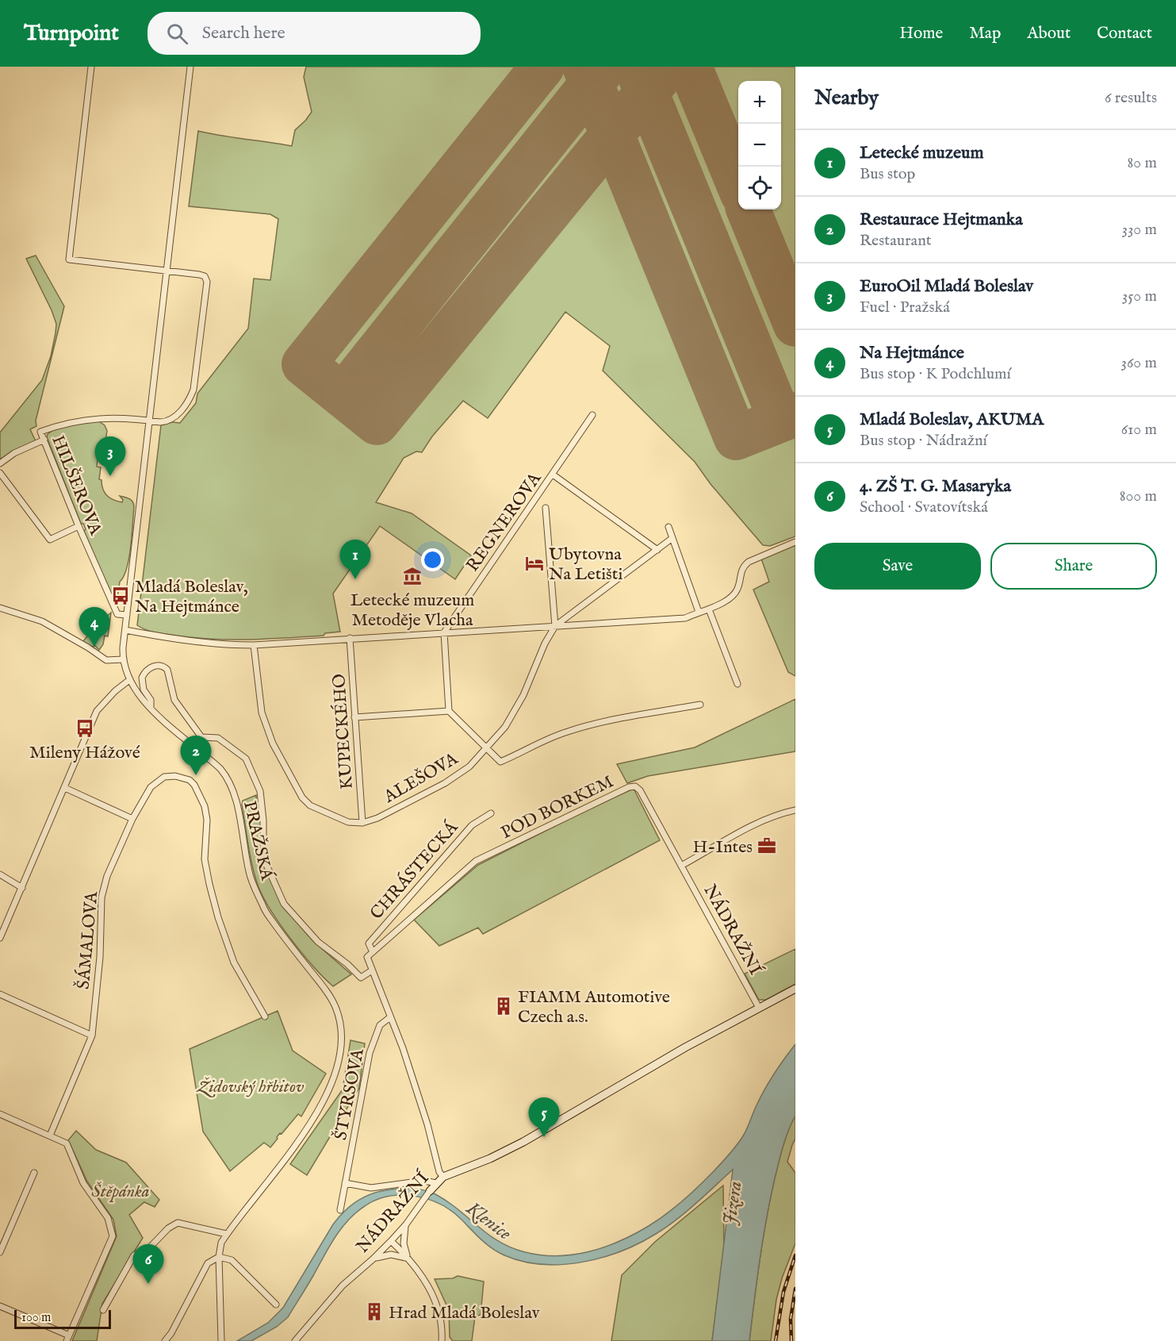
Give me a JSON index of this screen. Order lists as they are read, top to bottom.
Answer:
{
  "streets": {
    "street": [
      "HILŠEROVA",
      "REGNEROVA",
      "KUPECKÉHO",
      "ALEŠOVA",
      "POD BORKEM",
      "PRAŽSKÁ",
      "CHRÁSTECKÁ",
      "NÁDRAŽNÍ",
      "ŠÁMALOVA",
      "ŠTYRSOVA"
    ]
  },
  "crossings": [
    ["HILŠEROVA", "PRAŽSKÁ"],
    ["KUPECKÉHO", "ALEŠOVA"],
    ["POD BORKEM", "CHRÁSTECKÁ"],
    ["POD BORKEM", "NÁDRAŽNÍ"]
  ],
  "water": ["Jizera", "Klenice"],
  "parks": ["Židovský hřbitov", "Štěpánka"],
  "places": {
    "hotel": ["Ubytovna Na Letišti"],
    "museum": ["Letecké muzeum Metoděje Vlacha"],
    "bus stop": ["Mladá Boleslav, Na Hejtmánce", "Mileny Hážové"],
    "office": ["H-Intes"],
    "building": ["FIAMM Automotive Czech a.s.", "Hrad Mladá Boleslav"]
  },
  "scale_bar": "100 m",
  "page": {
    "header": "Turnpoint",
    "search": "Search here",
    "nav": [
      "Home",
      "Map",
      "About",
      "Contact"
    ],
    "heading": ["Nearby", "6 results"],
    "map_buttons": ["+", "−"],
    "list": [
      {
        "mark": "1",
        "name": "Letecké muzeum",
        "note": "Bus stop",
        "value": "80 m"
      },
      {
        "mark": "2",
        "name": "Restaurace Hejtmanka",
        "note": "Restaurant",
        "value": "330 m"
      },
      {
        "mark": "3",
        "name": "EuroOil Mladá Boleslav",
        "note": "Fuel · Pražská",
        "value": "350 m"
      },
      {
        "mark": "4",
        "name": "Na Hejtmánce",
        "note": "Bus stop · K Podchlumí",
        "value": "360 m"
      },
      {
        "mark": "5",
        "name": "Mladá Boleslav, AKUMA",
        "note": "Bus stop · Nádražní",
        "value": "610 m"
      },
      {
        "mark": "6",
        "name": "4. ZŠ T. G. Masaryka",
        "note": "School · Svatovítská",
        "value": "800 m"
      }
    ],
    "pins": [
      "3",
      "1",
      "4",
      "2",
      "5",
      "6"
    ],
    "buttons": ["Save", "Share"],
    "scale": "100 m"
  }
}
